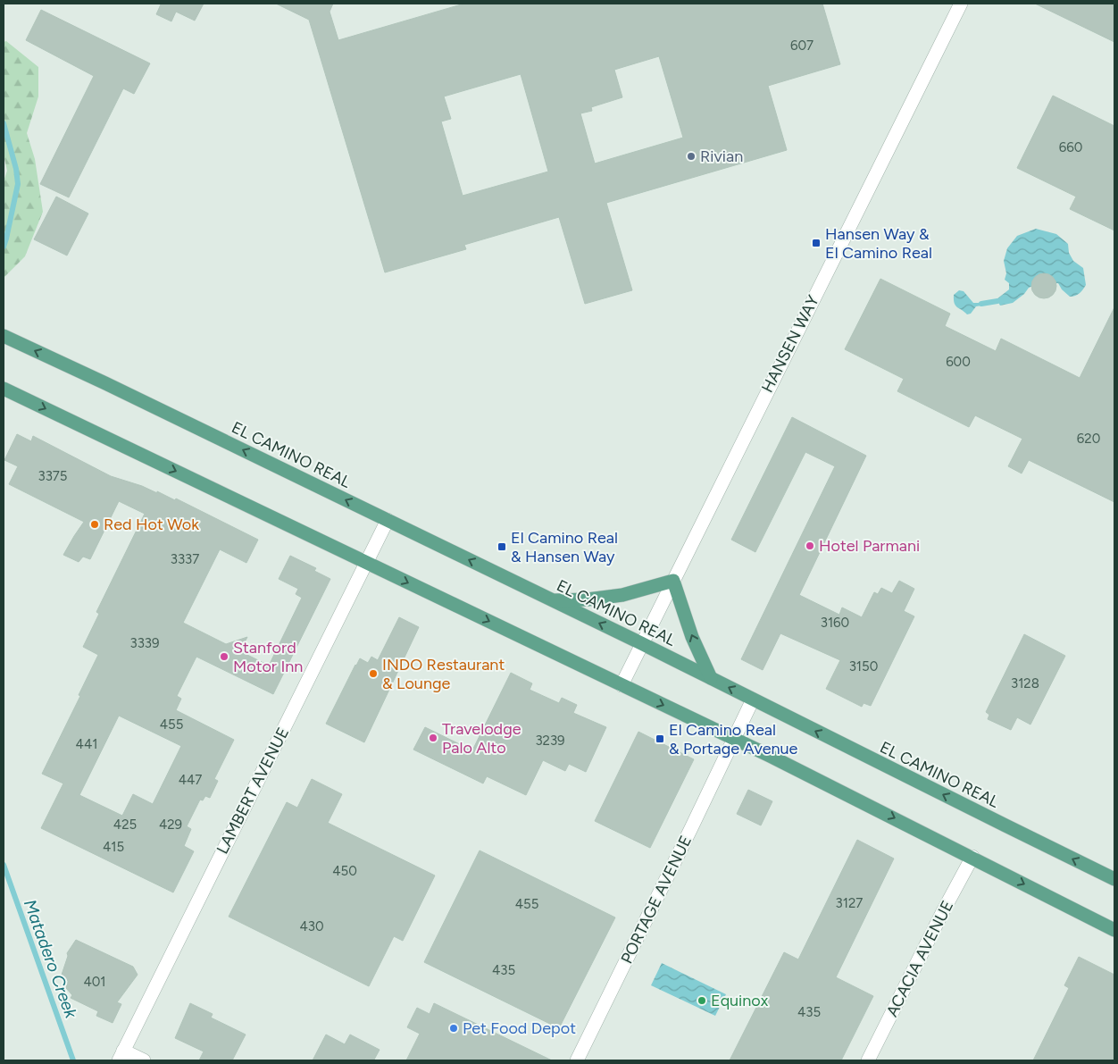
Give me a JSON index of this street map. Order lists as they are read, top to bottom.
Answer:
{
  "streets": {
    "main road": ["EL CAMINO REAL"],
    "street": [
      "HANSEN WAY",
      "LAMBERT AVENUE",
      "PORTAGE AVENUE",
      "ACACIA AVENUE"
    ]
  },
  "crossings": [
    ["HANSEN WAY", "EL CAMINO REAL"],
    ["EL CAMINO REAL", "LAMBERT AVENUE"],
    ["EL CAMINO REAL", "PORTAGE AVENUE"]
  ],
  "water": ["Matadero Creek"],
  "places": {
    "other": [
      "Rivian",
      "Red Hot Wok",
      "Hotel Parmani",
      "Stanford Motor Inn",
      "INDO Restaurant & Lounge",
      "Travelodge Palo Alto",
      "Equinox",
      "Pet Food Depot"
    ],
    "transit": ["Hansen Way & El Camino Real", "El Camino Real & Hansen Way", "El Camino Real & Portage Avenue"]
  },
  "house_numbers": [
    "607",
    "660",
    "600",
    "620",
    "3375",
    "3337",
    "3160",
    "3339",
    "3150",
    "3128",
    "455",
    "3239",
    "441",
    "447",
    "425",
    "429",
    "415",
    "450",
    "3127",
    "455",
    "430",
    "435",
    "401",
    "435"
  ]
}
